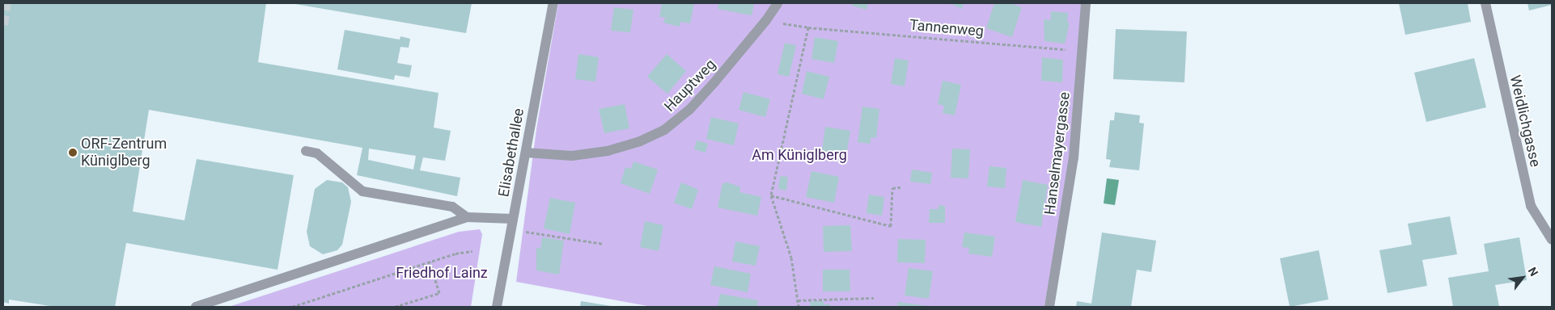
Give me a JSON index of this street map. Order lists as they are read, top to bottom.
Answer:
{
  "streets": {
    "street": [
      "Hauptweg",
      "Weidlichgasse",
      "Elisabethallee",
      "Hanselmayergasse"
    ],
    "path": ["Tannenweg"]
  },
  "crossings": [
    ["Tannenweg", "Hauptweg"],
    ["Tannenweg", "Hanselmayergasse"],
    ["Hauptweg", "Elisabethallee"]
  ],
  "parks": ["Am Küniglberg", "Friedhof Lainz"],
  "places": ["ORF-Zentrum Küniglberg"],
  "north": "top right"
}
